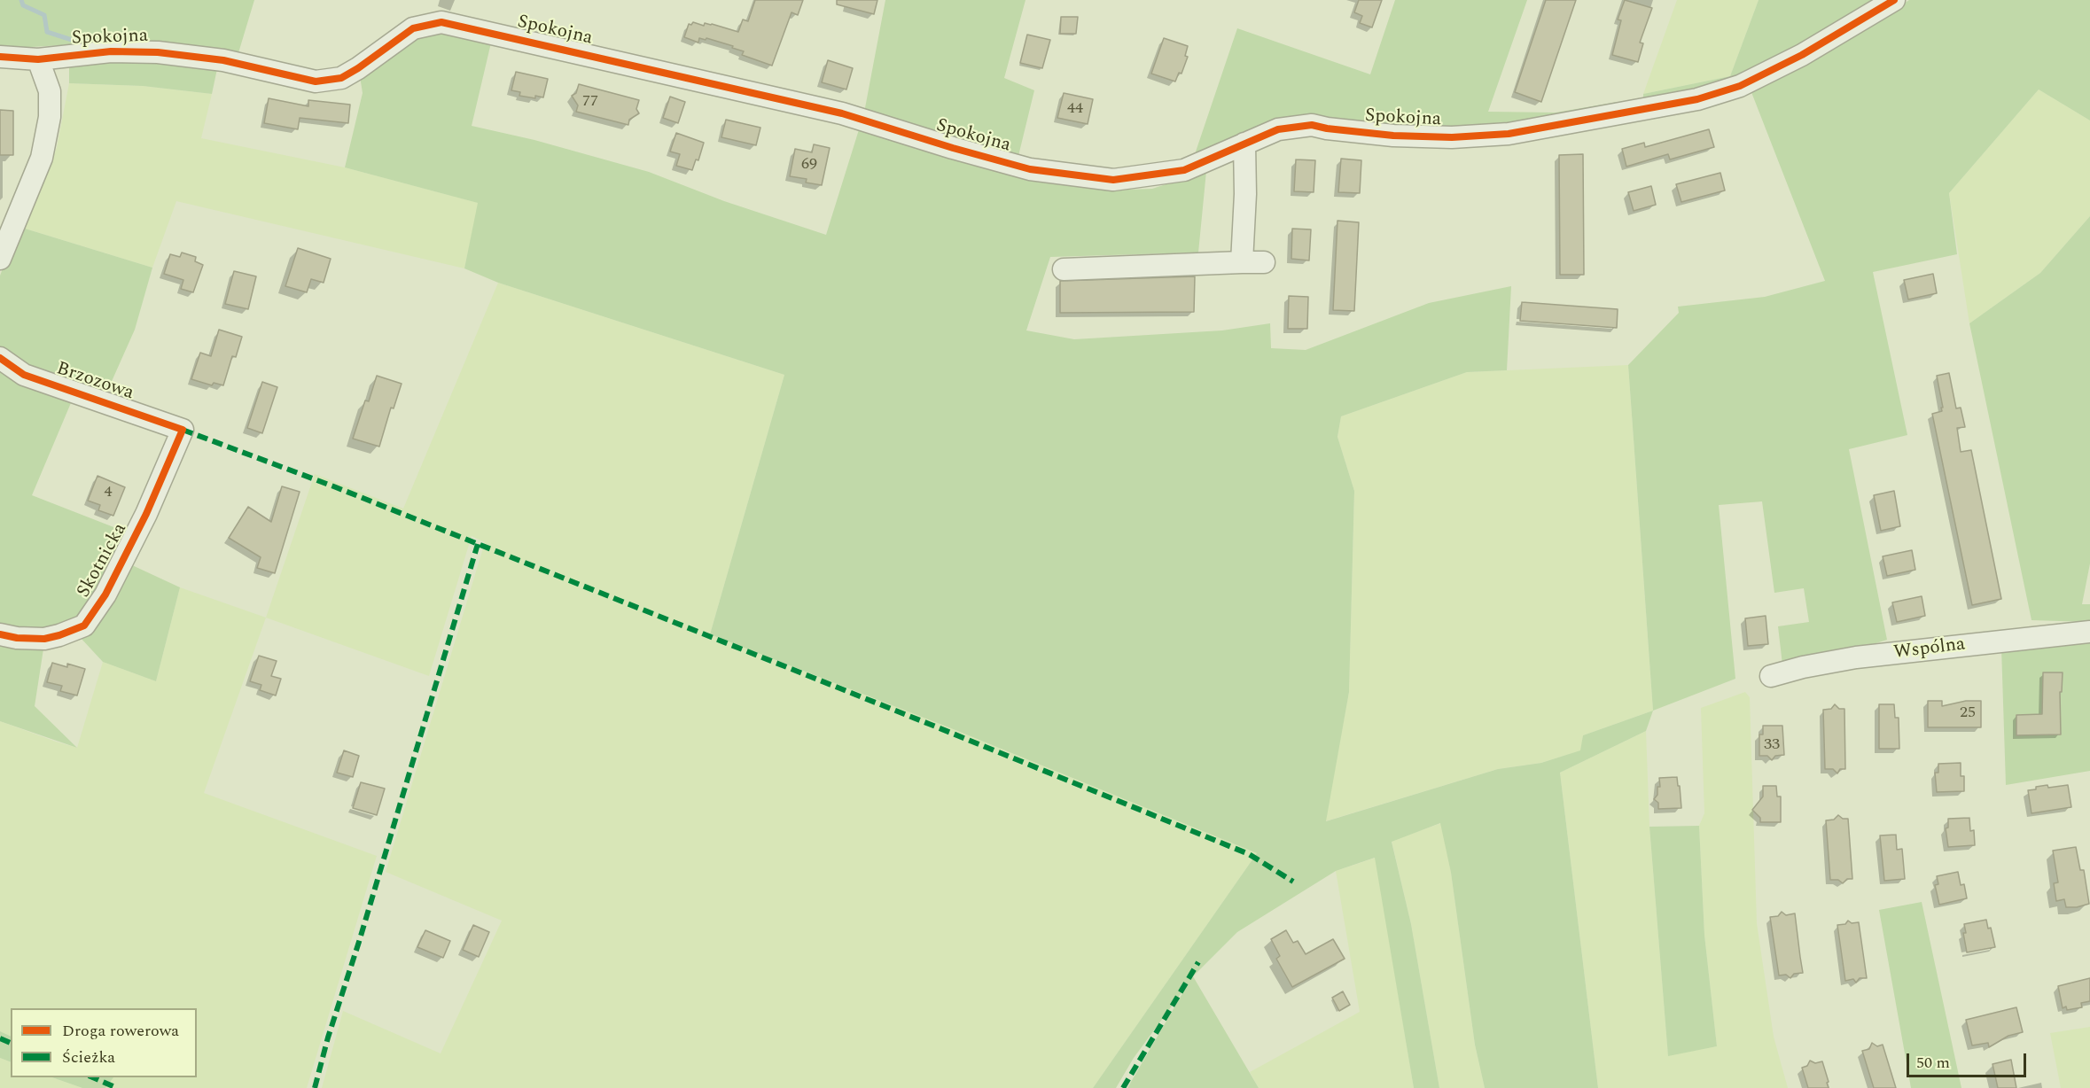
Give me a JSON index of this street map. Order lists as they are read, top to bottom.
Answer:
{
  "streets": {
    "street": [
      "Spokojna",
      "Brzozowa",
      "Skotnicka",
      "Wspólna"
    ]
  },
  "crossings": [
    ["Brzozowa", "Skotnicka"]
  ],
  "house_numbers": [
    "77",
    "44",
    "69",
    "4",
    "25",
    "33"
  ],
  "legend": ["Droga rowerowa", "Ścieżka"],
  "scale_bar": "50 m"
}
